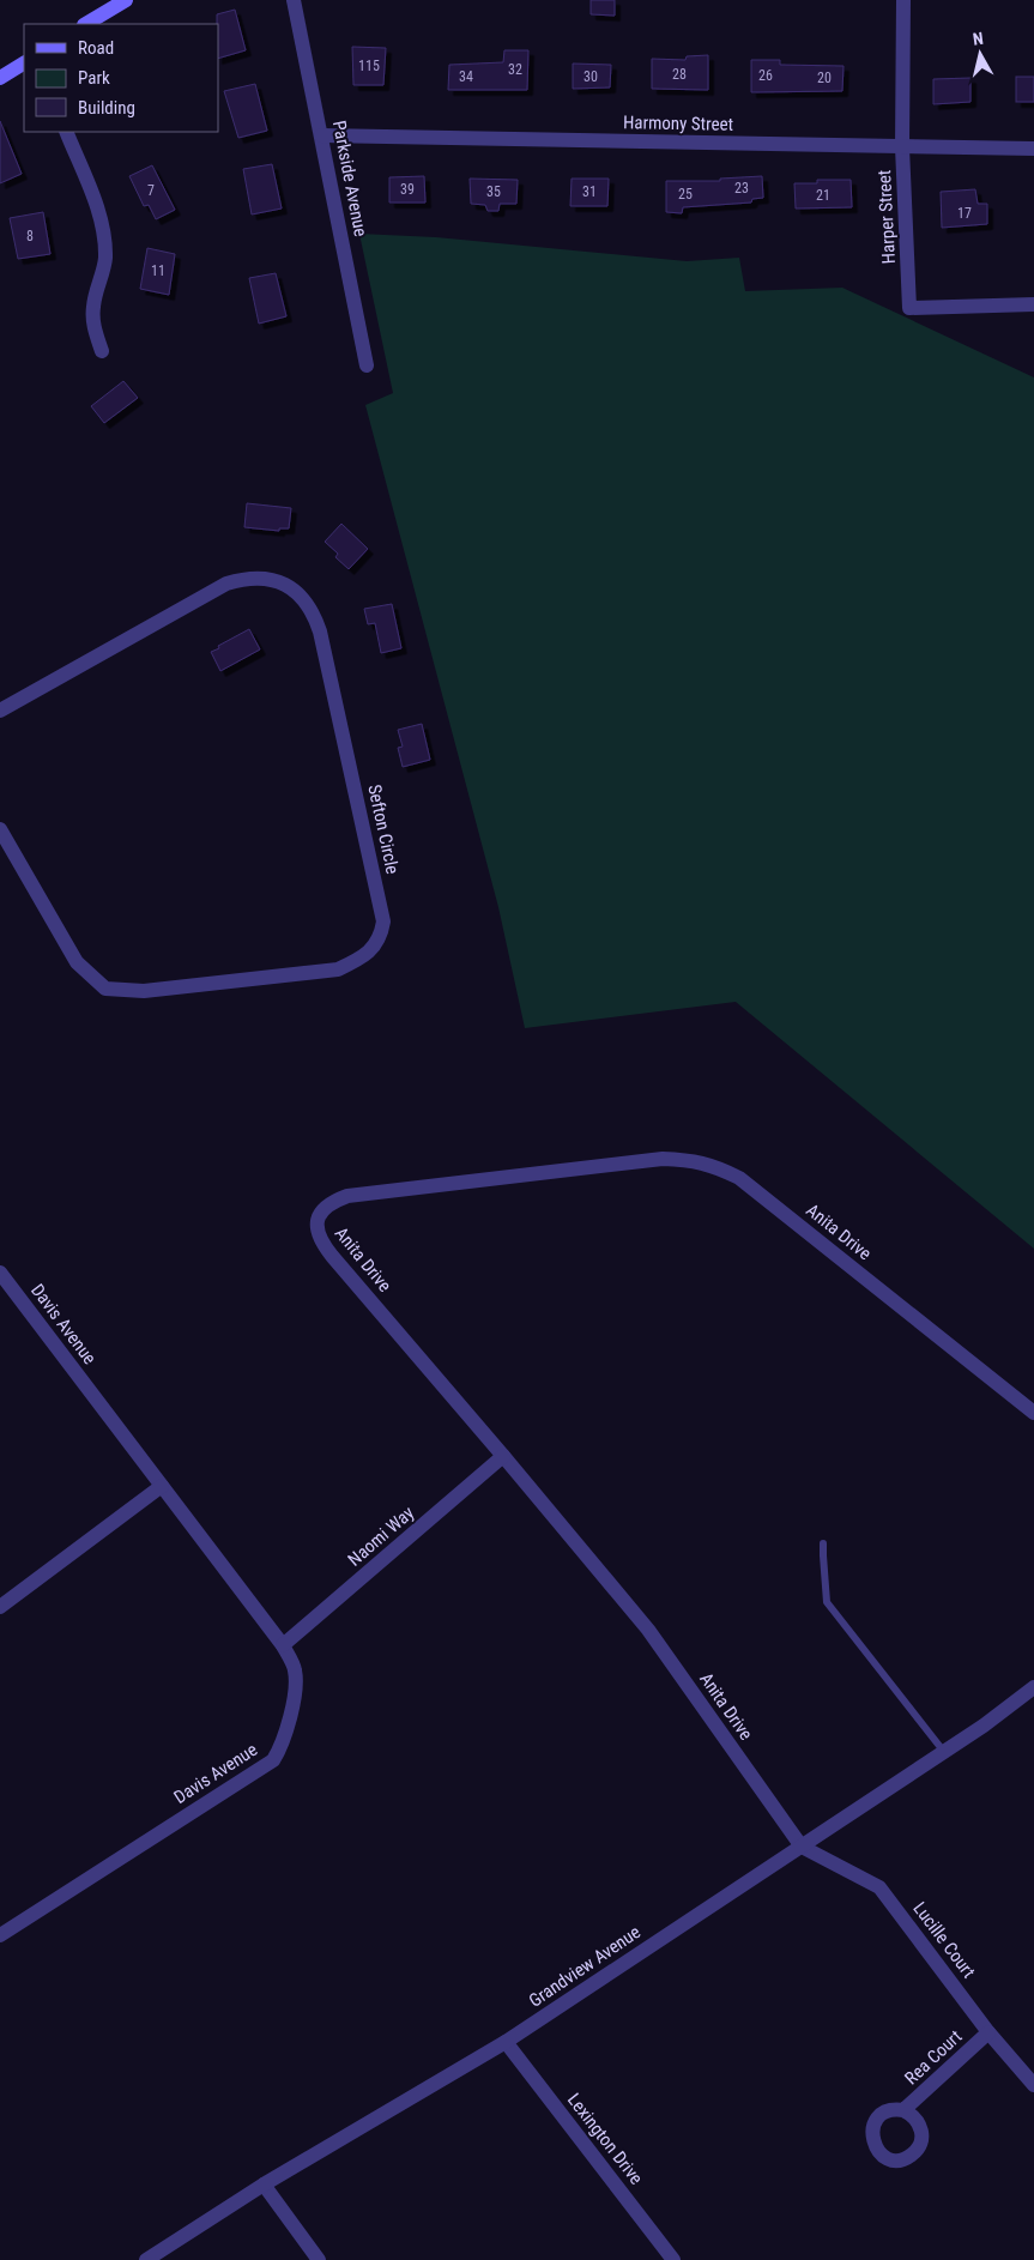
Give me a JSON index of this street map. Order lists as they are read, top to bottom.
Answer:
{
  "streets": {
    "street": [
      "Harmony Street",
      "Parkside Avenue",
      "Harper Street",
      "Sefton Circle",
      "Anita Drive",
      "Davis Avenue",
      "Naomi Way",
      "Lucille Court",
      "Grandview Avenue",
      "Rea Court",
      "Lexington Drive"
    ]
  },
  "crossings": [
    ["Harmony Street", "Parkside Avenue"],
    ["Harmony Street", "Harper Street"],
    ["Anita Drive", "Naomi Way"],
    ["Anita Drive", "Lucille Court"],
    ["Anita Drive", "Grandview Avenue"],
    ["Davis Avenue", "Naomi Way"],
    ["Lucille Court", "Grandview Avenue"],
    ["Lucille Court", "Rea Court"],
    ["Grandview Avenue", "Lexington Drive"]
  ],
  "house_numbers": [
    "115",
    "32",
    "28",
    "26",
    "34",
    "30",
    "20",
    "23",
    "39",
    "7",
    "35",
    "31",
    "25",
    "21",
    "17",
    "8",
    "11"
  ],
  "legend": ["Road", "Park", "Building"],
  "north": "top"
}
